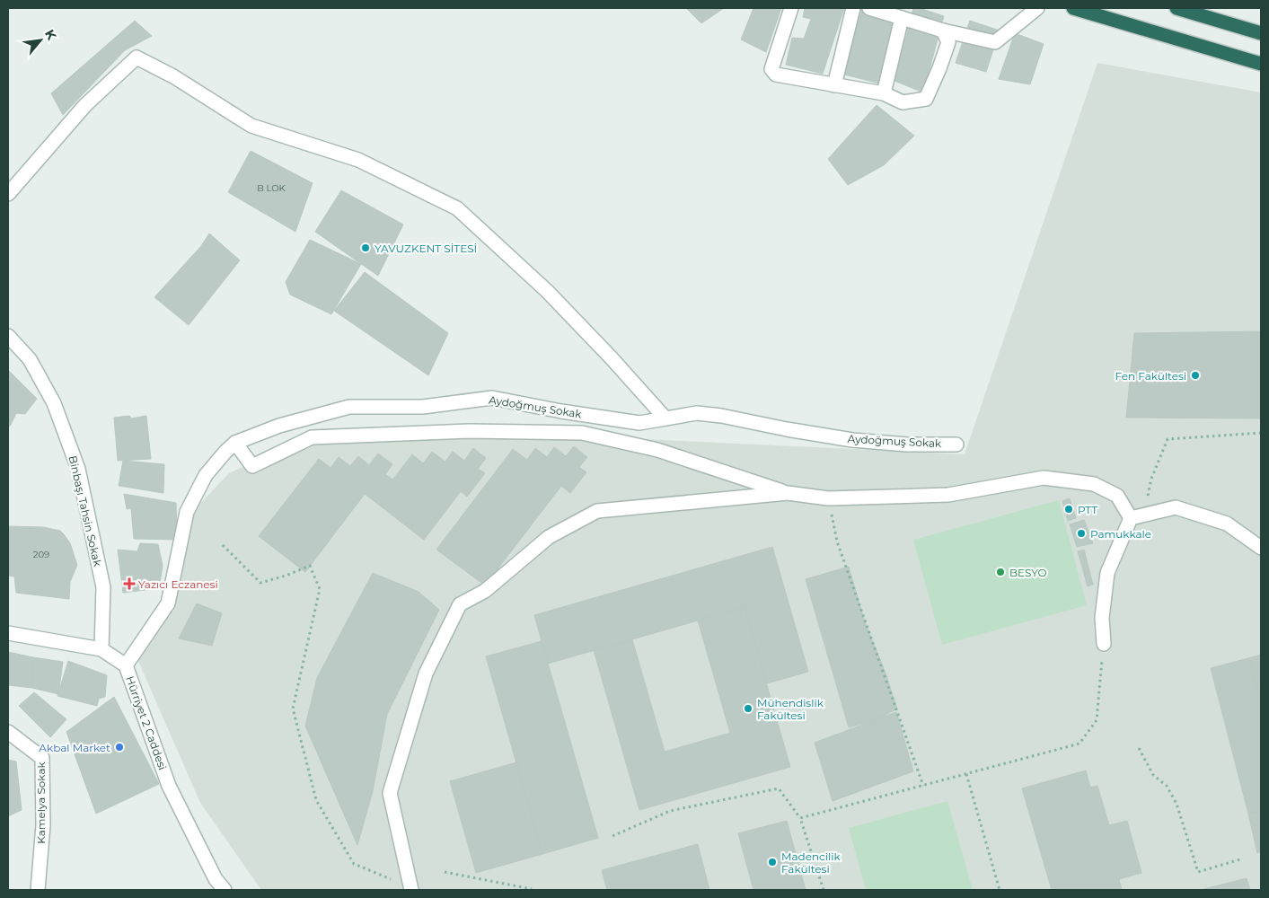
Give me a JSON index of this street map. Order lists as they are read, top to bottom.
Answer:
{
  "streets": {
    "street": [
      "Aydoğmuş Sokak",
      "Binbaşı Tahsin Sokak",
      "Hürriyet 2 Caddesi",
      "Kamelya Sokak"
    ]
  },
  "crossings": [
    ["Aydoğmuş Sokak", "Hürriyet 2 Caddesi"],
    ["Binbaşı Tahsin Sokak", "Hürriyet 2 Caddesi"]
  ],
  "places": {
    "other": [
      "YAVUZKENT SİTESİ",
      "Fen Fakültesi",
      "PTT",
      "Pamukkale",
      "BESYO",
      "Mühendislik Fakültesi",
      "Akbal Market",
      "Madencilik Fakültesi"
    ],
    "health": ["Yazıcı Eczanesi"]
  },
  "house_numbers": ["B LOK", "209"],
  "north": "top right"
}
